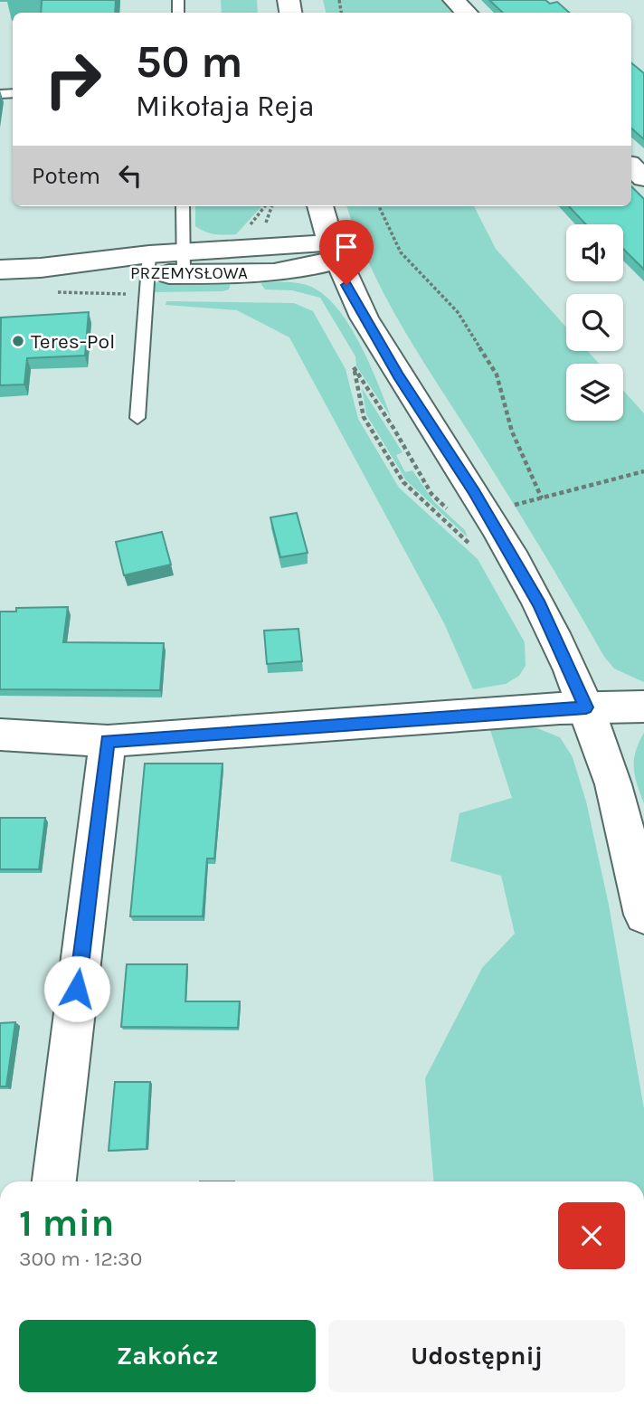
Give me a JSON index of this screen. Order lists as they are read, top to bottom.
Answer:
{
  "streets": {
    "main road": ["PRZEMYSŁOWA"]
  },
  "places": ["Teres-Pol"],
  "page": {
    "turn": ["50 m", "Mikołaja Reja"],
    "then": "Potem",
    "heading": ["1 min", "300 m · 12:30"],
    "buttons": ["Zakończ", "Udostępnij"]
  }
}
